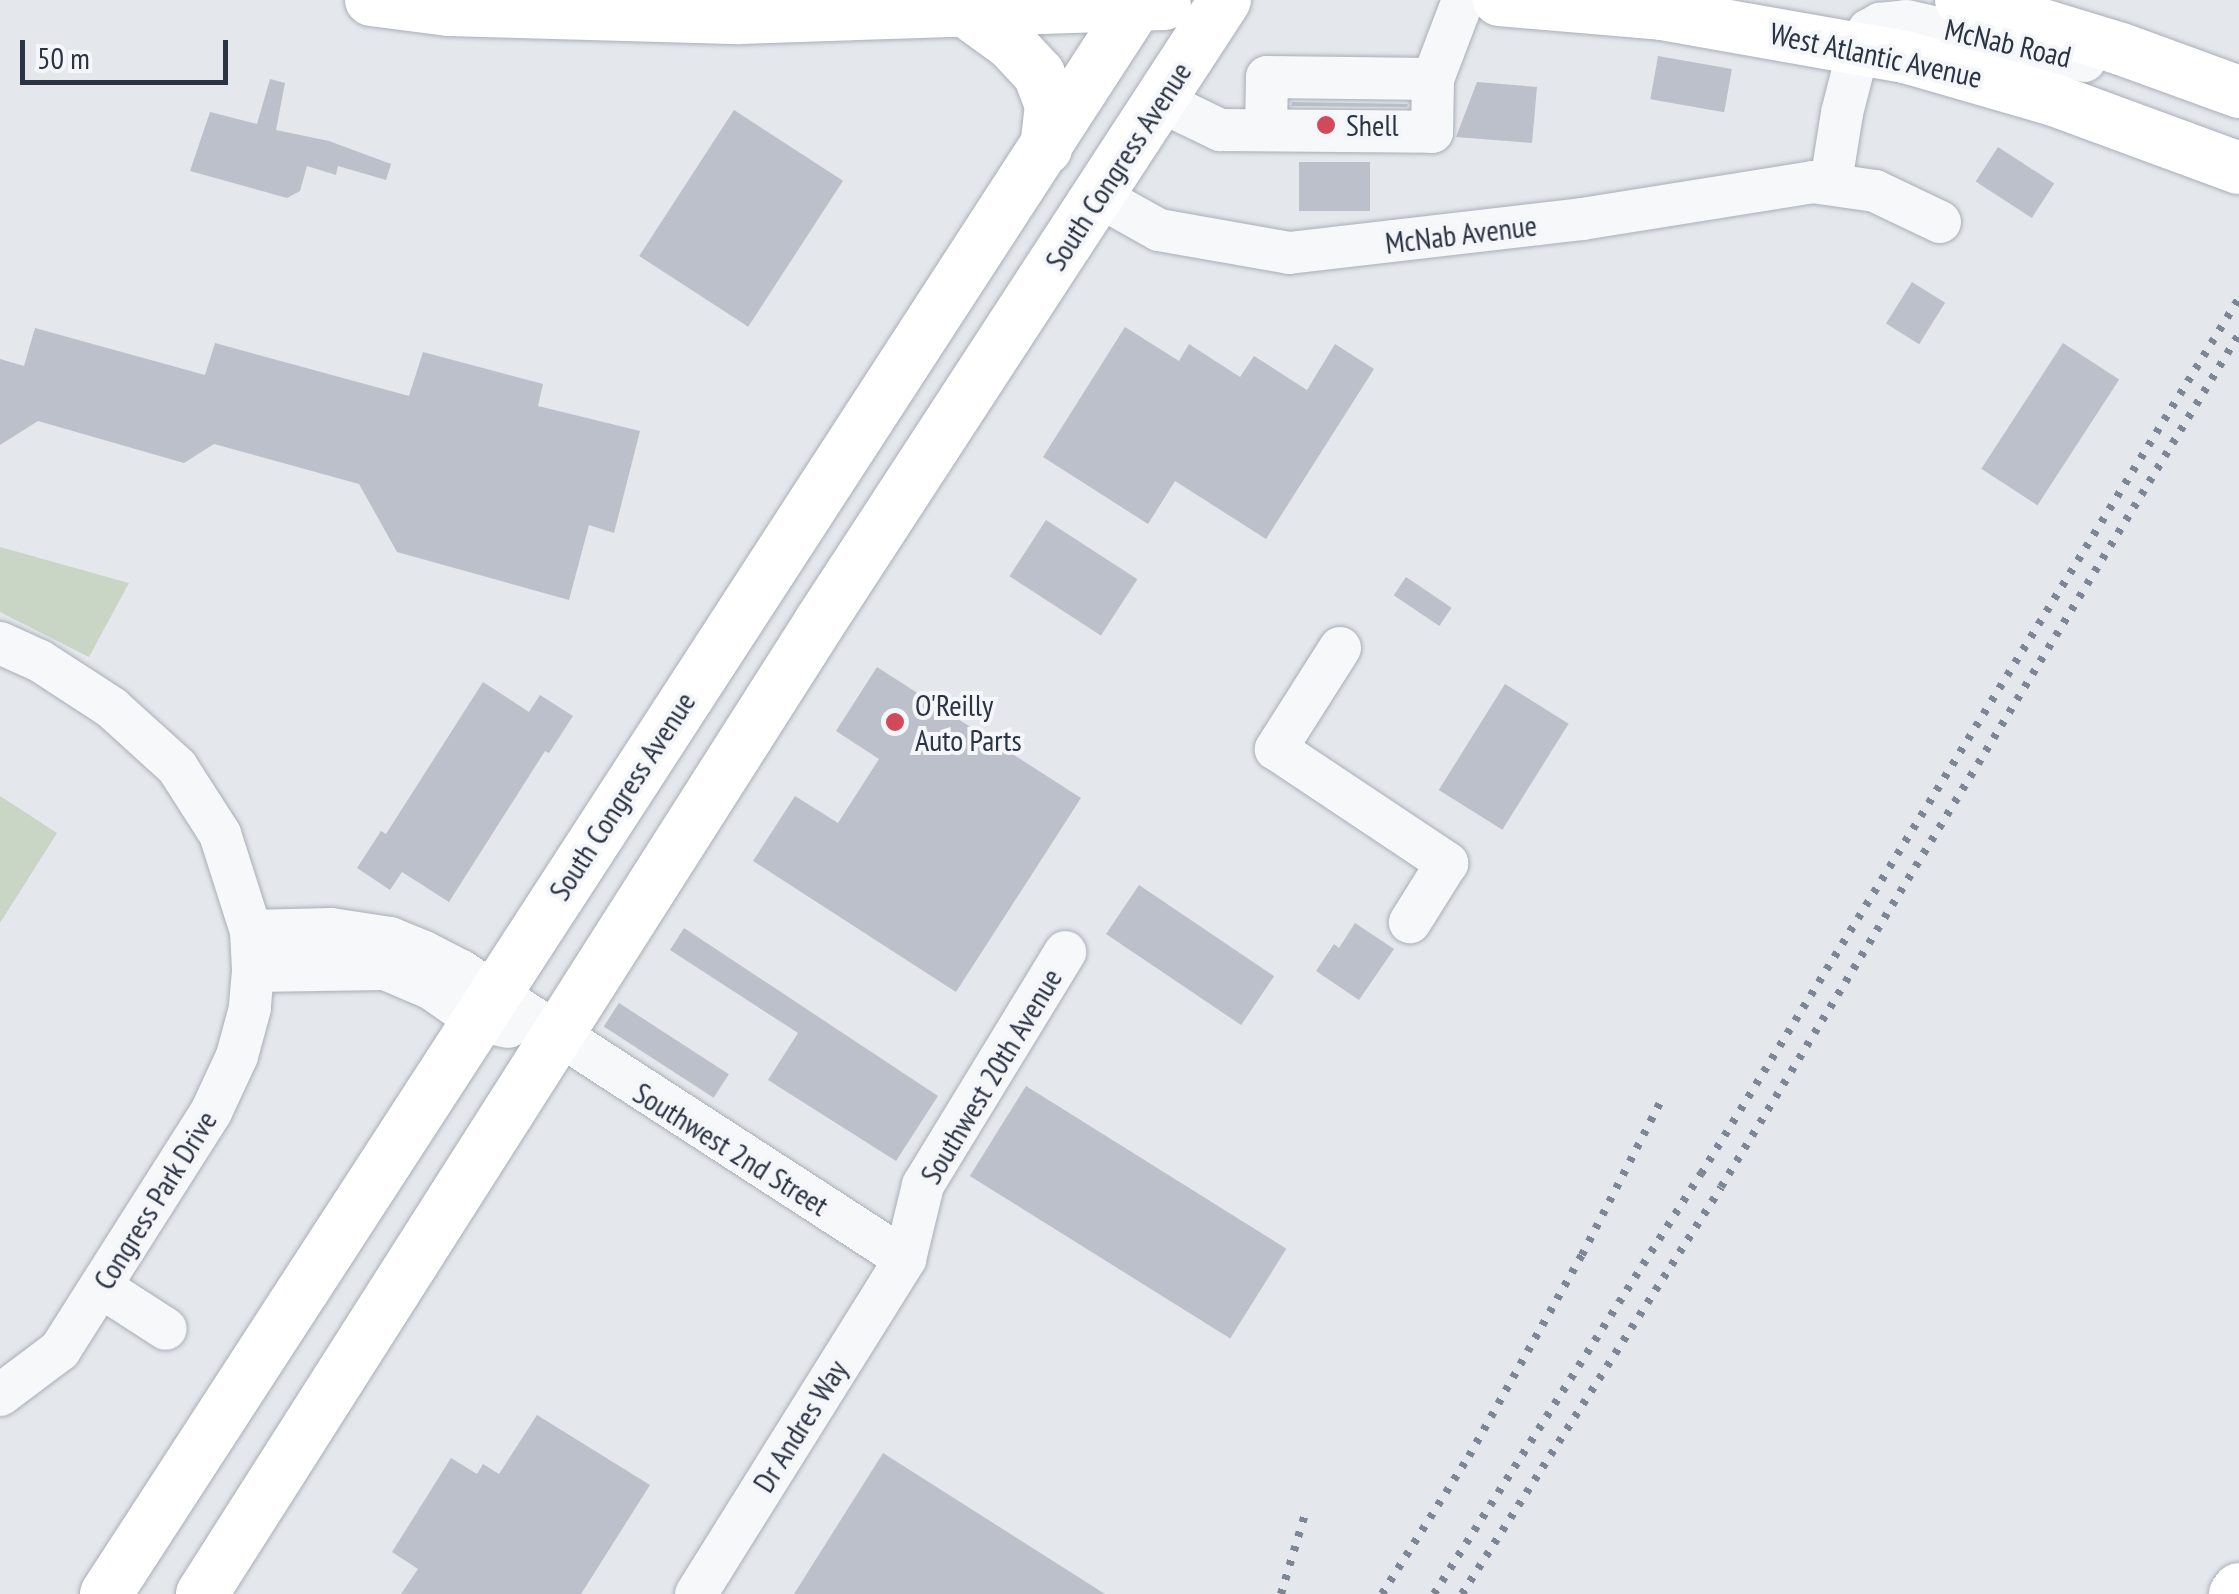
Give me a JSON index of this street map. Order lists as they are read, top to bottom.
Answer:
{
  "streets": {
    "main road": ["West Atlantic Avenue", "South Congress Avenue"],
    "street": [
      "McNab Road",
      "McNab Avenue",
      "Southwest 20th Avenue",
      "Southwest 2nd Street",
      "Congress Park Drive",
      "Dr Andres Way"
    ]
  },
  "crossings": [
    ["McNab Road", "West Atlantic Avenue"],
    ["South Congress Avenue", "McNab Avenue"],
    ["South Congress Avenue", "Southwest 2nd Street"],
    ["Southwest 20th Avenue", "Southwest 2nd Street"],
    ["Southwest 20th Avenue", "Dr Andres Way"],
    ["Southwest 2nd Street", "Dr Andres Way"]
  ],
  "places": ["Shell", "O'Reilly Auto Parts"],
  "scale_bar": "50 m"
}
